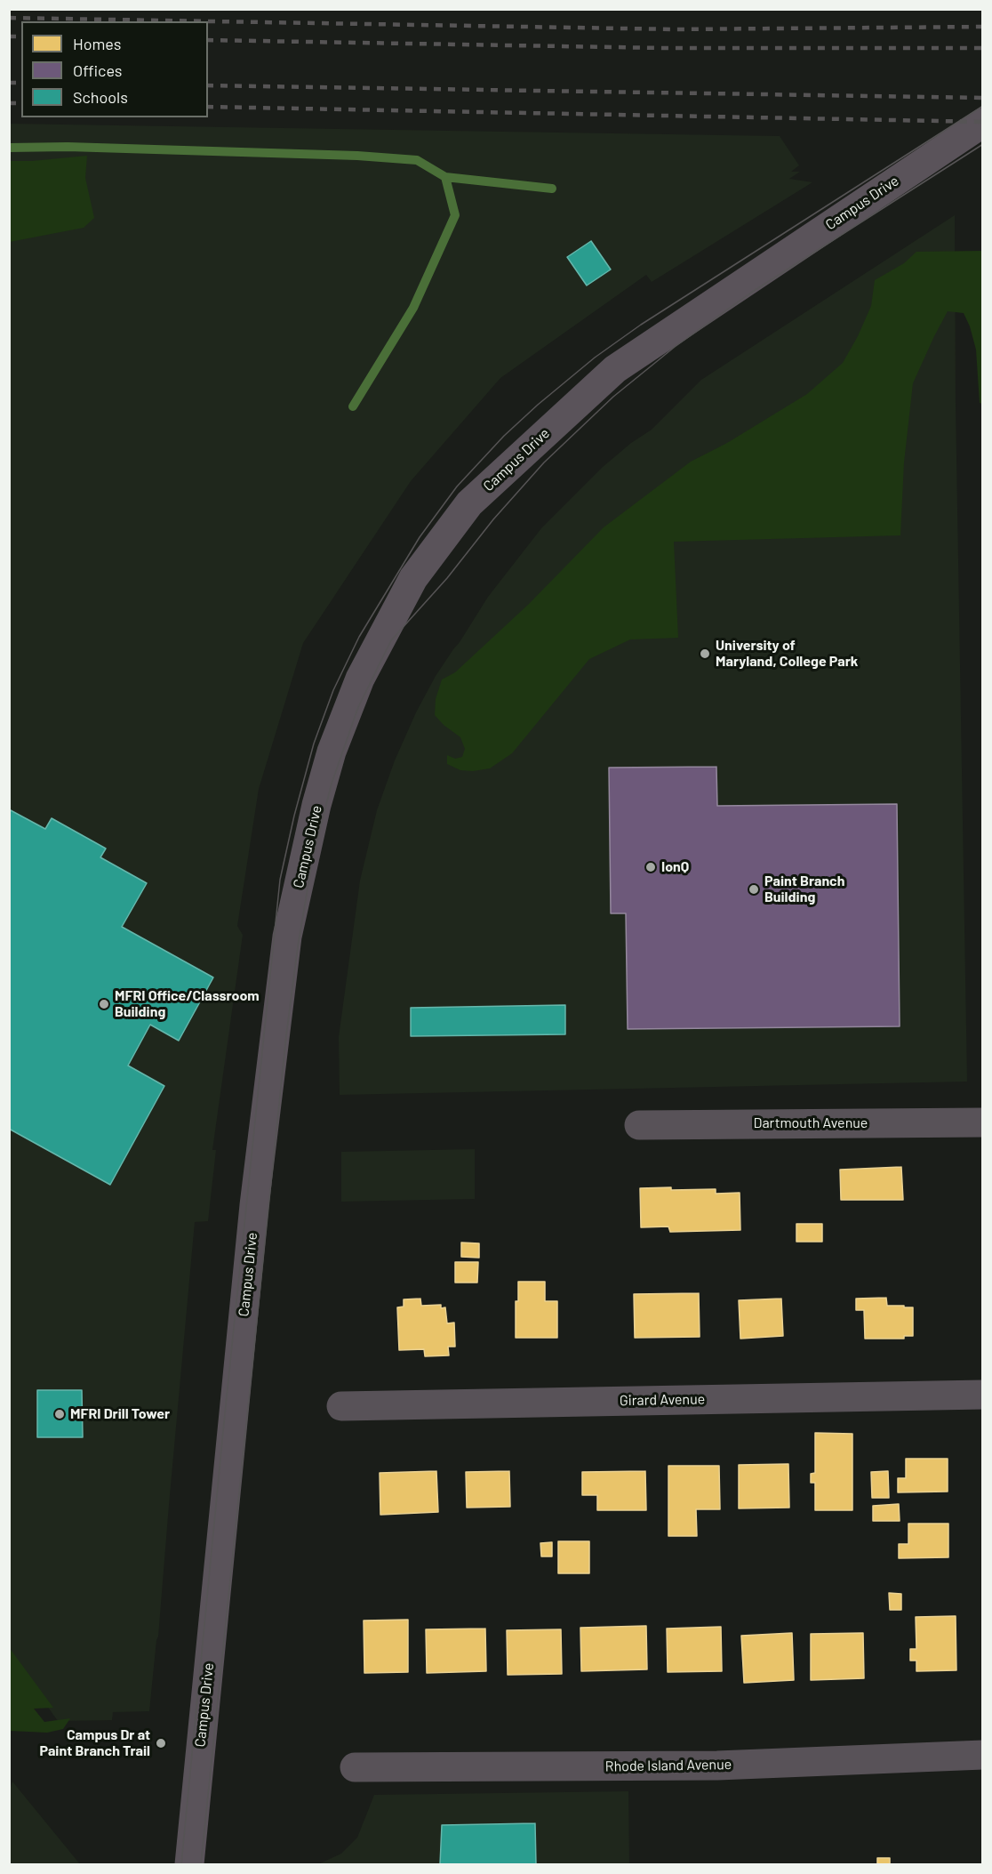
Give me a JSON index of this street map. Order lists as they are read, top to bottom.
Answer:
{
  "streets": {
    "main road": ["Campus Drive"],
    "street": ["Dartmouth Avenue", "Girard Avenue", "Rhode Island Avenue"]
  },
  "places": [
    "University of Maryland, College Park",
    "IonQ",
    "Paint Branch Building",
    "MFRI Office/Classroom Building",
    "MFRI Drill Tower",
    "Campus Dr at Paint Branch Trail"
  ],
  "legend": ["Homes", "Offices", "Schools"]
}
